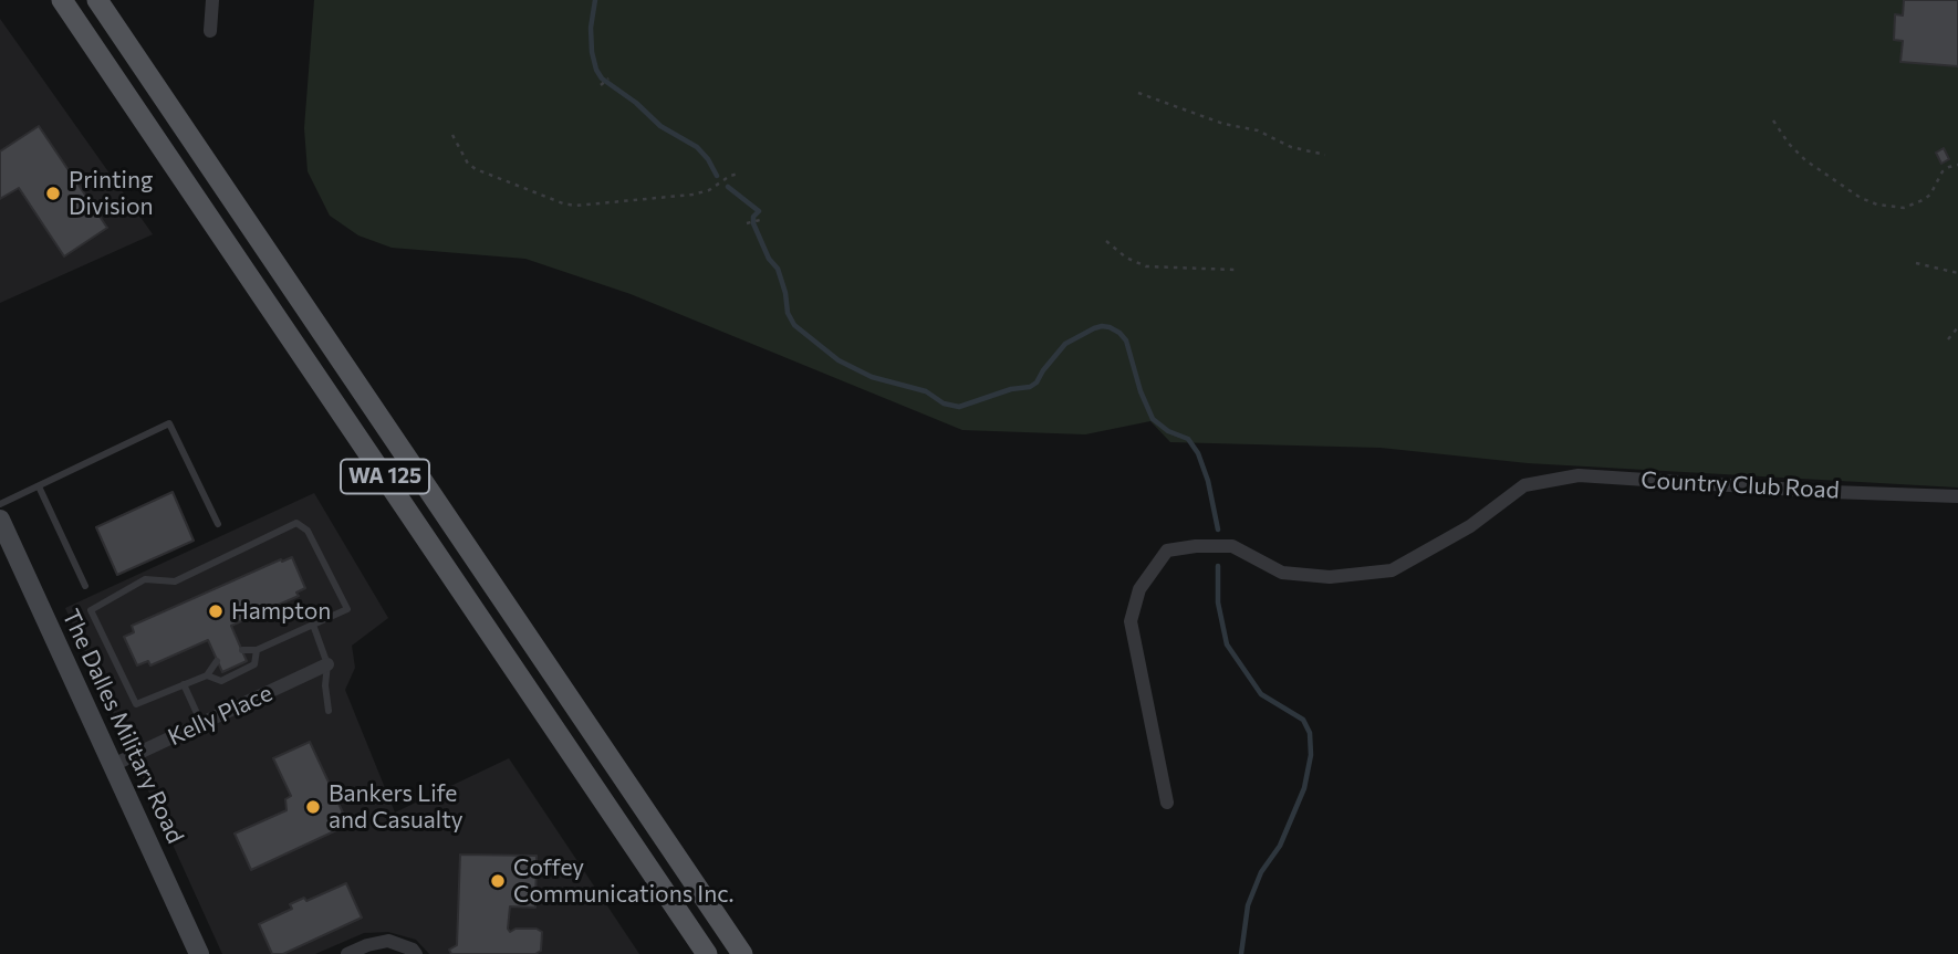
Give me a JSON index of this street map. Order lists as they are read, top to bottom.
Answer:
{
  "streets": {
    "main road": ["WA 125", "The Dalles Military Road"],
    "street": ["Country Club Road", "Kelly Place"]
  },
  "crossings": [
    ["Kelly Place", "The Dalles Military Road"]
  ],
  "places": [
    "Printing Division",
    "Hampton",
    "Bankers Life and Casualty",
    "Coffey Communications Inc."
  ]
}
